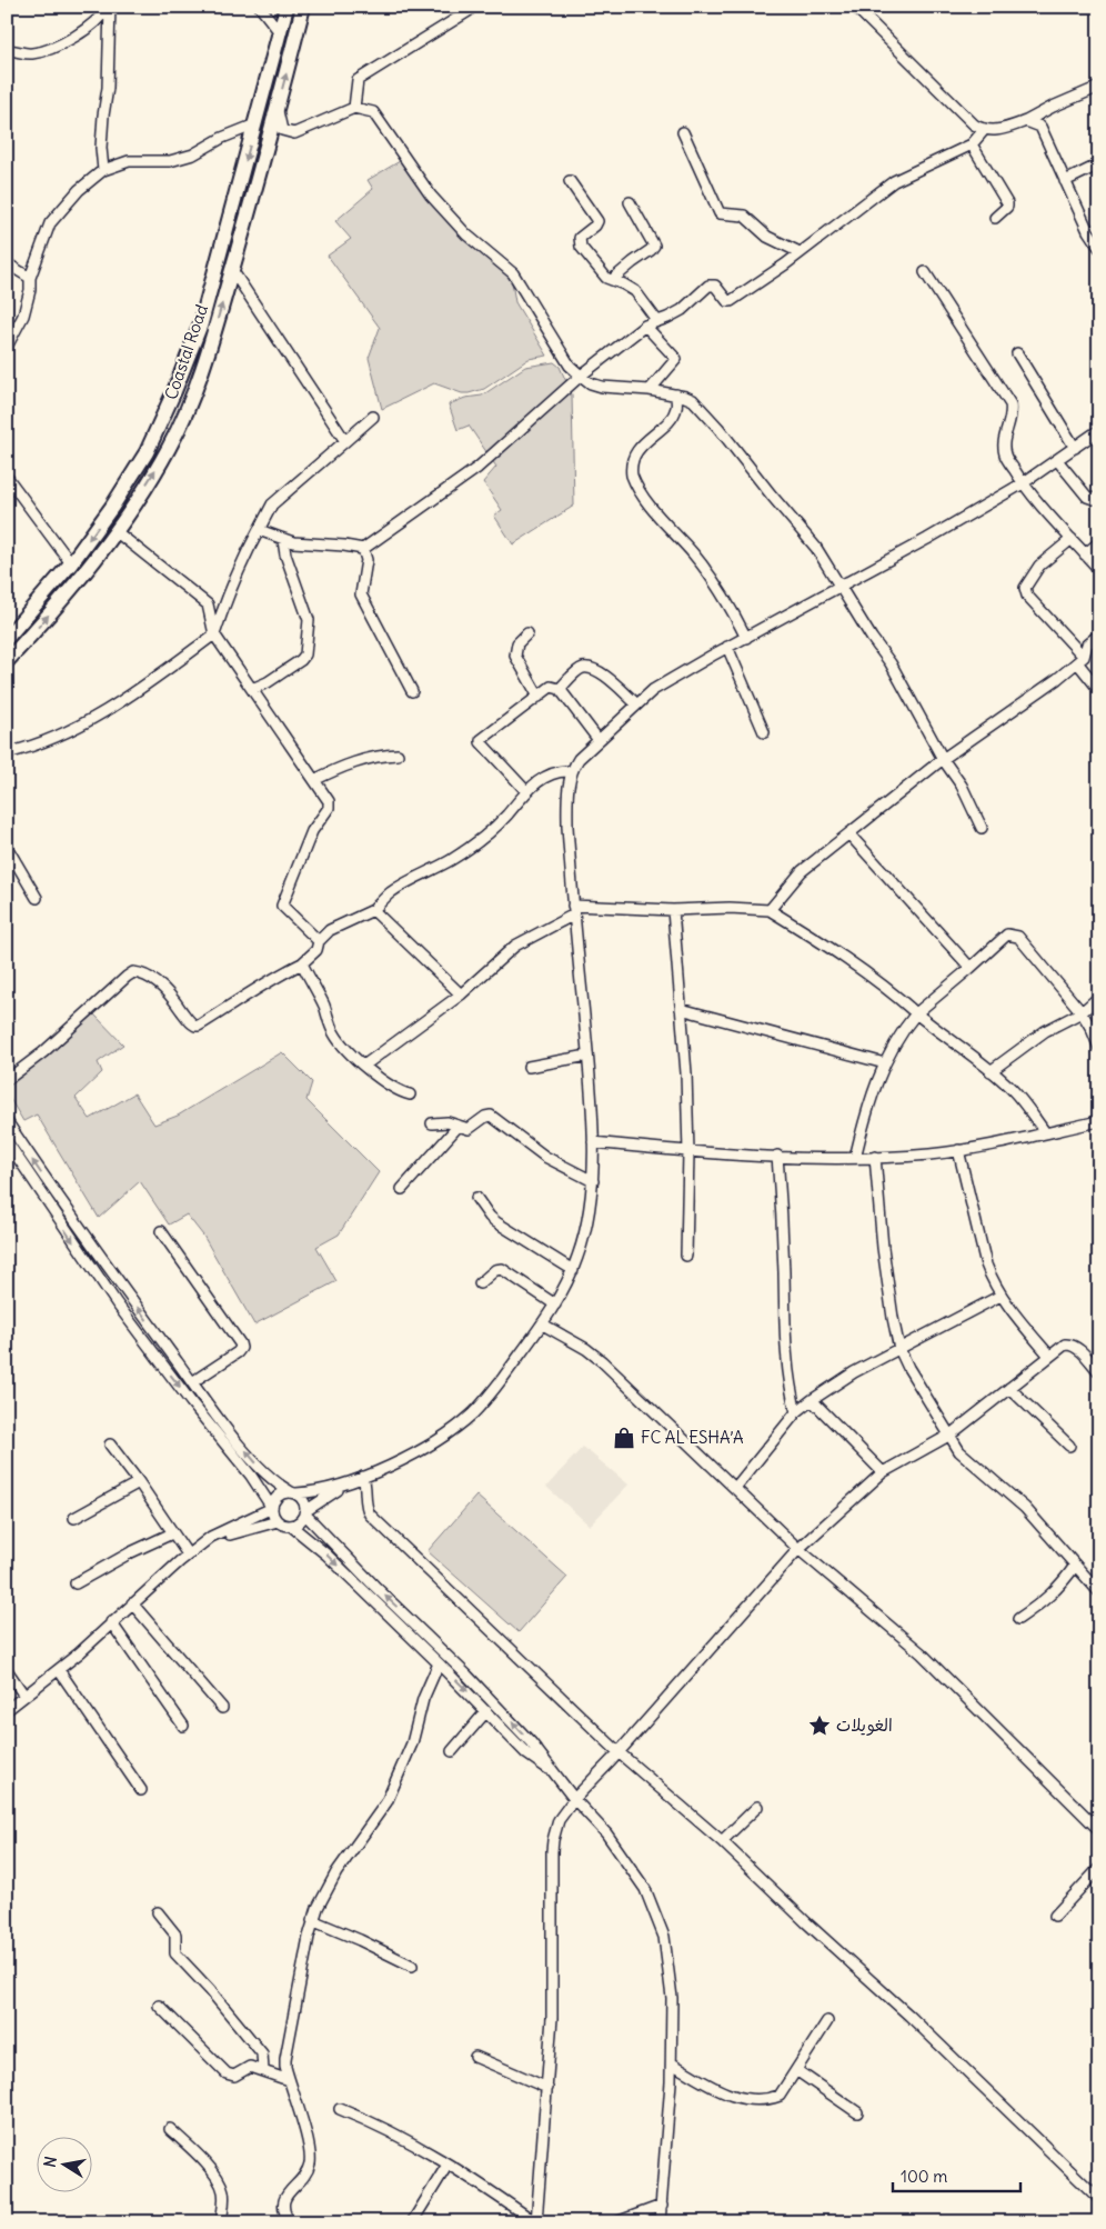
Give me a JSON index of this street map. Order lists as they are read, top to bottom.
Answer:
{
  "streets": {
    "highway": ["Coastal Road"]
  },
  "places": {
    "shop": ["FC AL ESHA’A"],
    "place": ["الغويلات"]
  },
  "scale_bar": "100 m",
  "north": "left"
}
